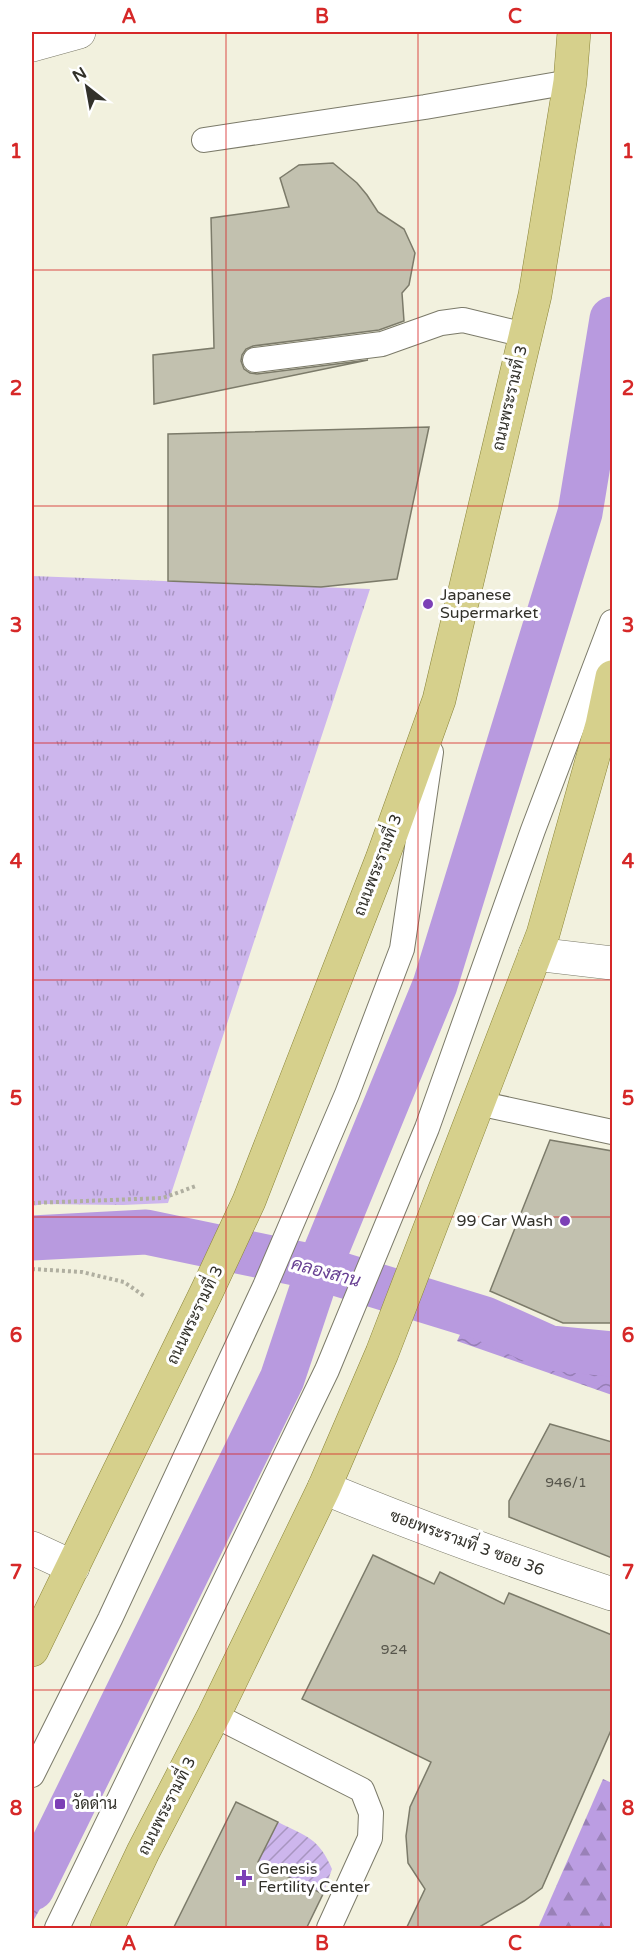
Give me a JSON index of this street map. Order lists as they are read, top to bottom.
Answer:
{
  "streets": {
    "main road": ["ถนนพระรามที่ 3"],
    "street": ["ซอยพระรามที่ 3 ซอย 36"]
  },
  "crossings": [
    ["ถนนพระรามที่ 3", "ซอยพระรามที่ 3 ซอย 36"]
  ],
  "water": ["คลองสาน"],
  "places": {
    "other": ["Japanese Supermarket", "99 Car Wash"],
    "transit": ["วัดด่าน"],
    "health": ["Genesis Fertility Center"]
  },
  "house_numbers": ["946/1", "924"],
  "north": "top left",
  "grid": {
    "columns": ["A", "B", "C"],
    "rows": [
      "1",
      "2",
      "3",
      "4",
      "5",
      "6",
      "7",
      "8"
    ]
  }
}
